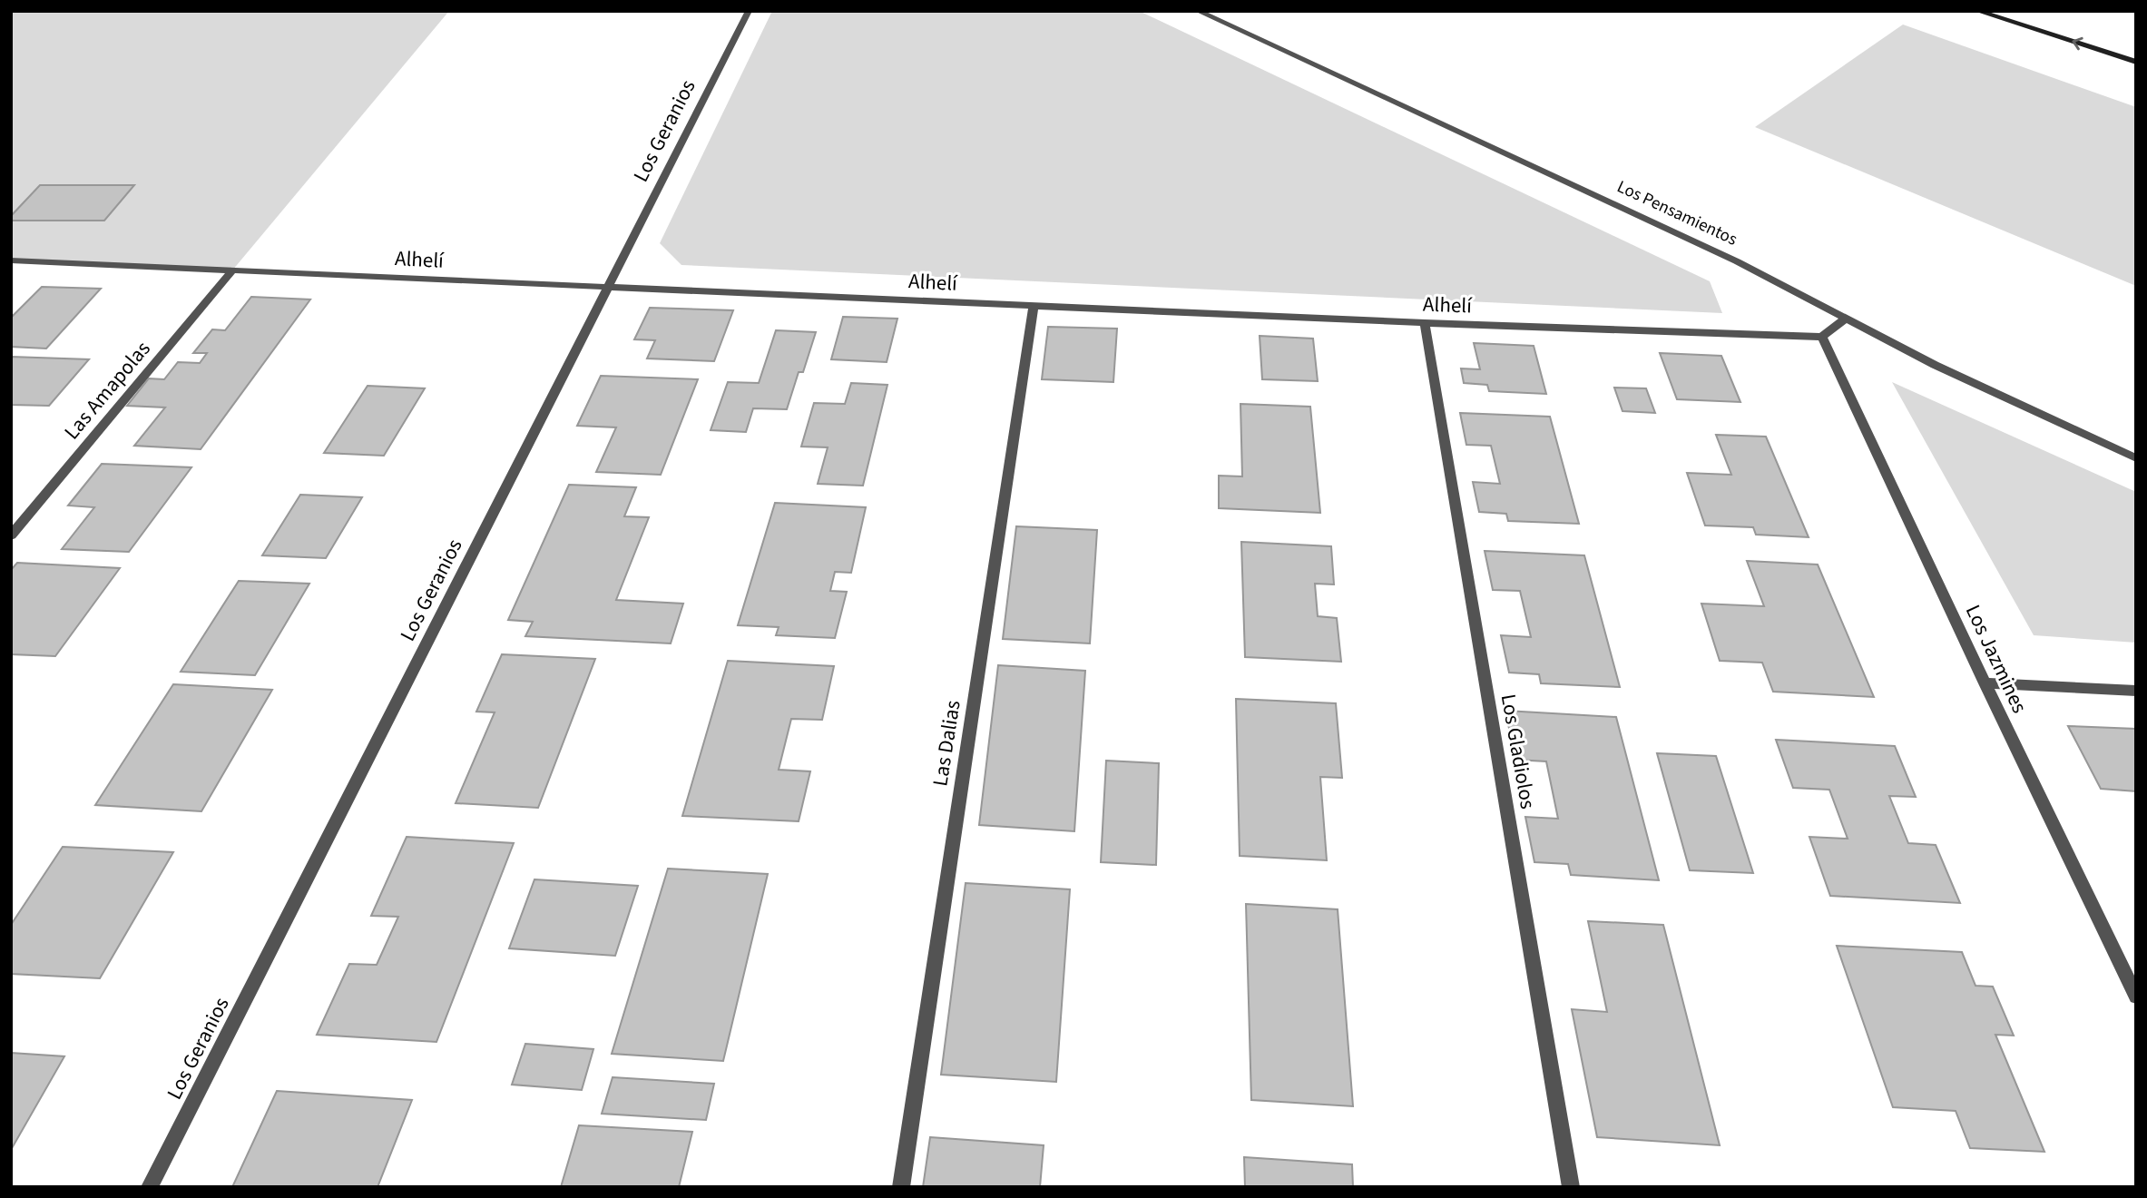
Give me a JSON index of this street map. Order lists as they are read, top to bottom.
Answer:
{
  "streets": {
    "street": [
      "Los Geranios",
      "Los Pensamientos",
      "Alhelí",
      "Las Amapolas",
      "Los Jazmines",
      "Las Dalias",
      "Los Gladiolos"
    ]
  },
  "crossings": [
    ["Los Geranios", "Alhelí"],
    ["Alhelí", "Las Amapolas"],
    ["Alhelí", "Los Jazmines"],
    ["Alhelí", "Las Dalias"],
    ["Alhelí", "Los Gladiolos"]
  ]
}
